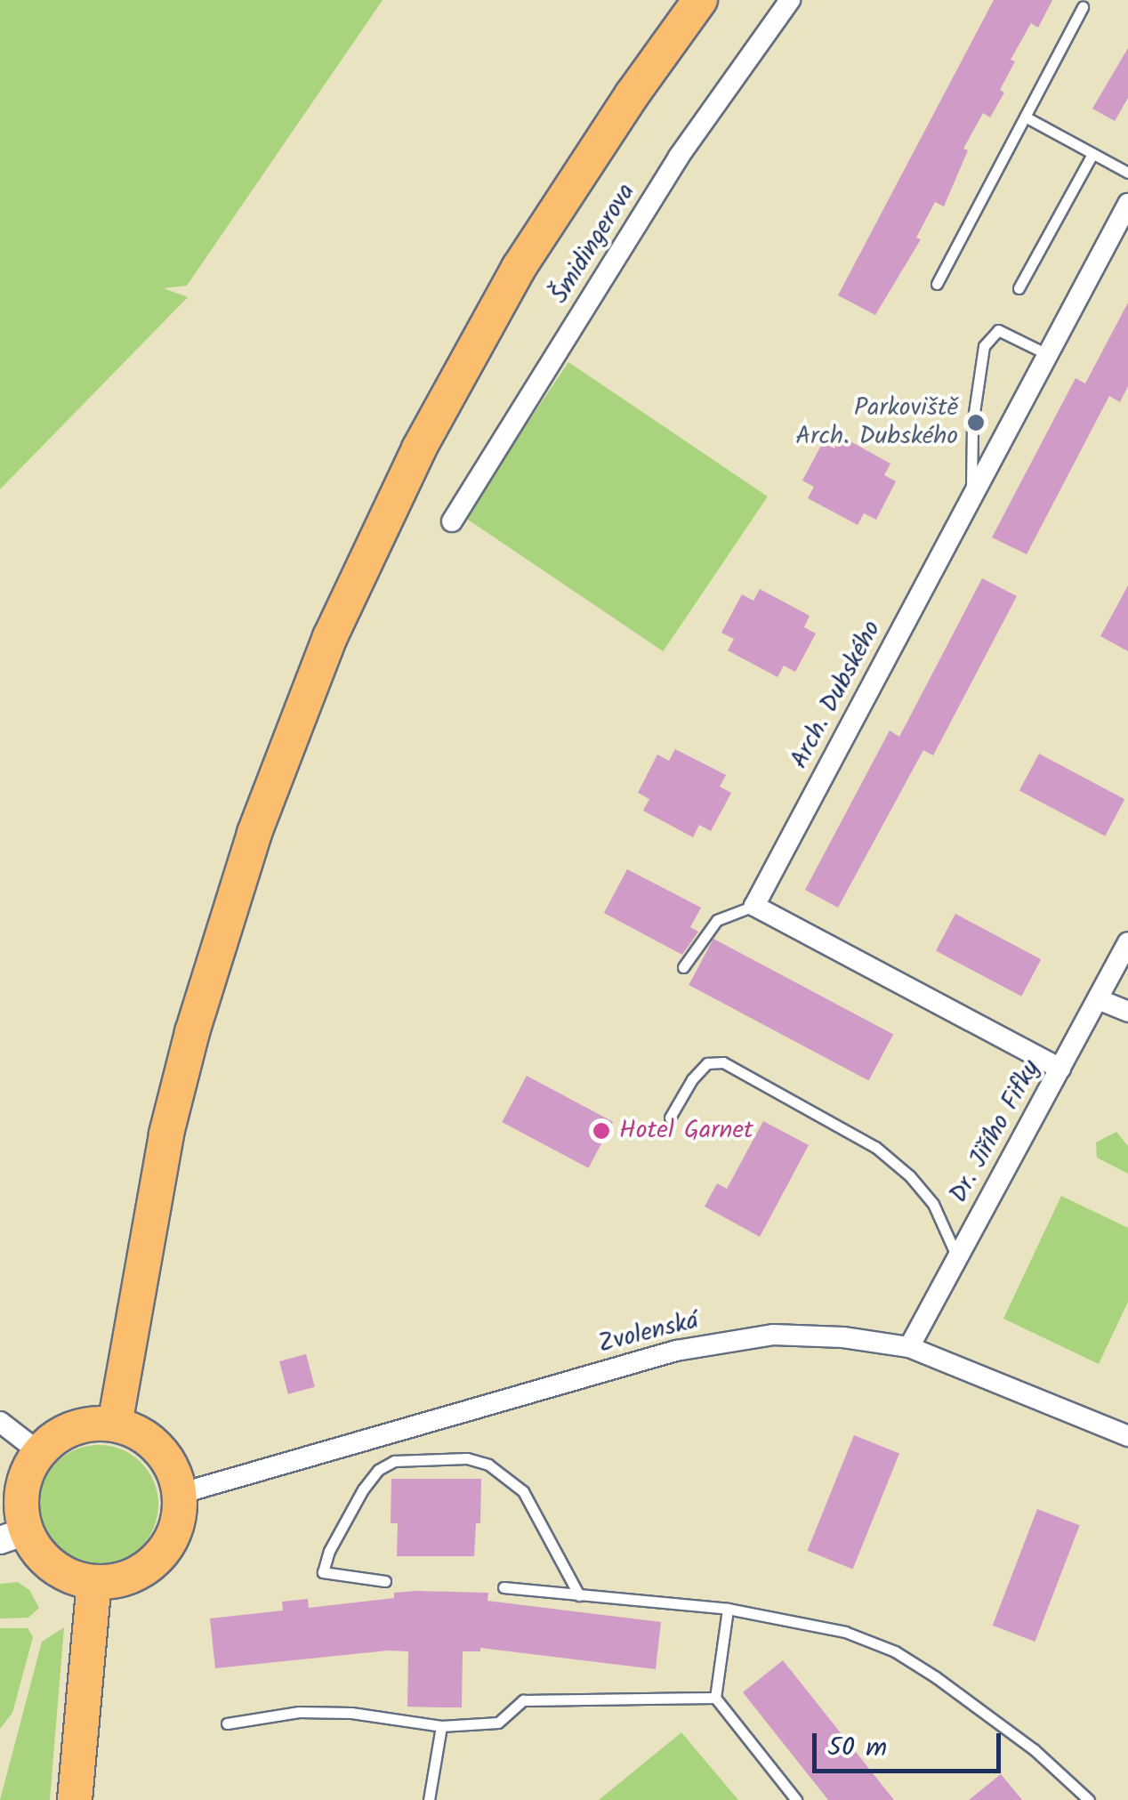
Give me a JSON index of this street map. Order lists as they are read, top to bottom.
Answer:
{
  "streets": {
    "street": [
      "Šmidingerova",
      "Arch. Dubského",
      "Dr. Jiřího Fifky",
      "Zvolenská"
    ]
  },
  "crossings": [
    ["Dr. Jiřího Fifky", "Zvolenská"]
  ],
  "places": ["Parkoviště Arch. Dubského", "Hotel Garnet"],
  "scale_bar": "50 m"
}
